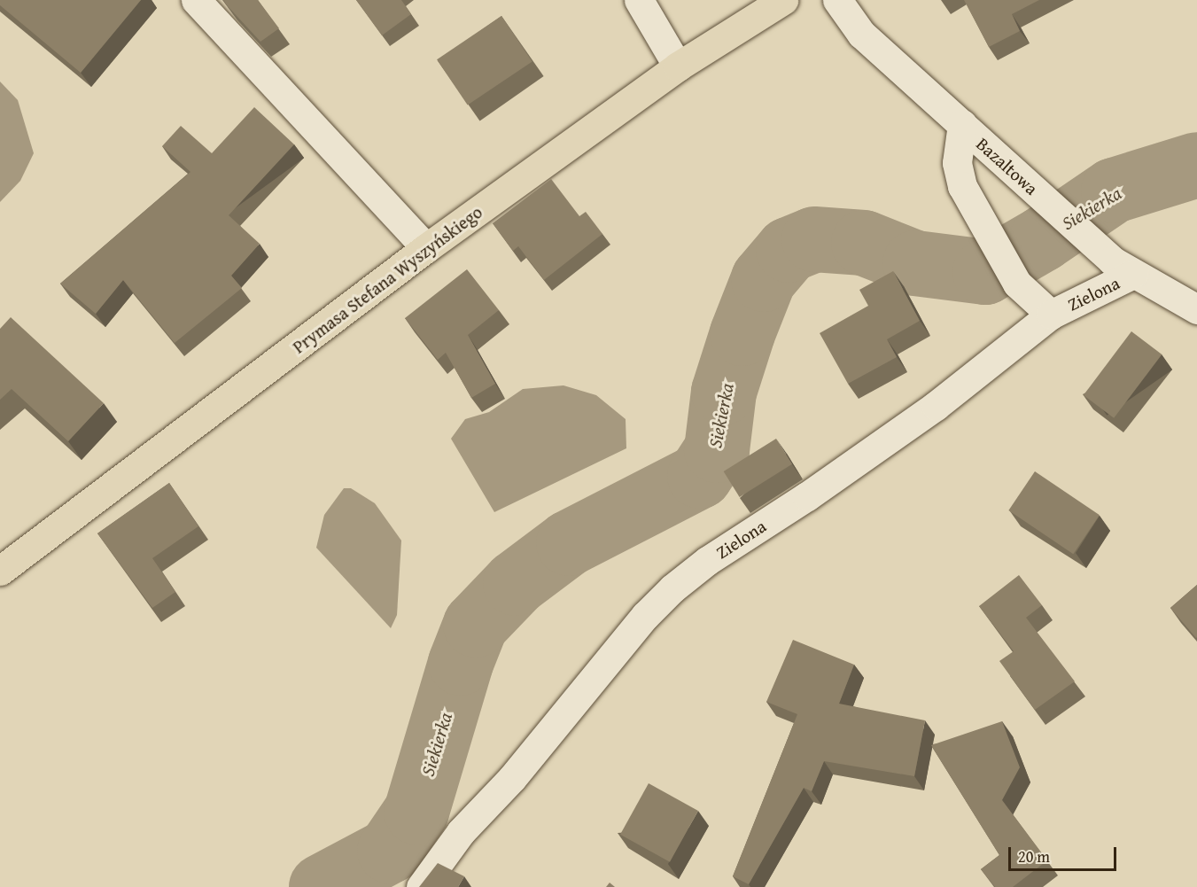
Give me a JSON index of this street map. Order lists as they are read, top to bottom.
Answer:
{
  "streets": {
    "main road": ["Prymasa Stefana Wyszyńskiego"],
    "street": ["Bazaltowa", "Zielona"]
  },
  "crossings": [
    ["Bazaltowa", "Zielona"]
  ],
  "water": ["Siekierka"],
  "scale_bar": "20 m"
}
